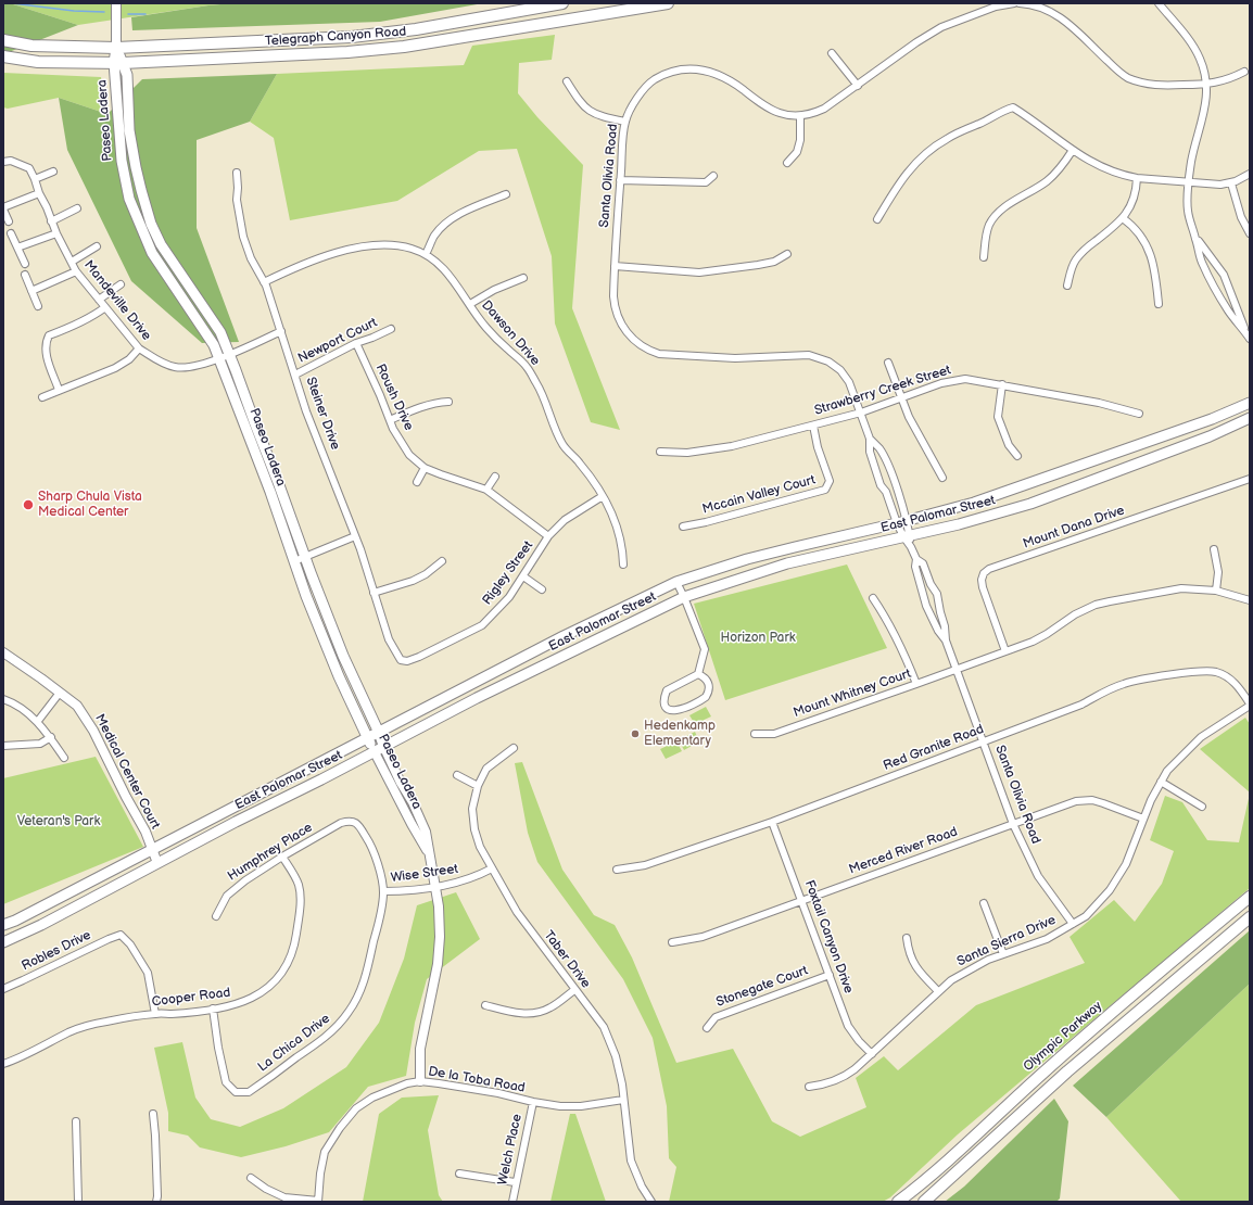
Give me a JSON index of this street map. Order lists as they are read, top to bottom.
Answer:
{
  "streets": {
    "main road": [
      "Telegraph Canyon Road",
      "Paseo Ladera",
      "East Palomar Street",
      "Olympic Parkway"
    ],
    "street": [
      "Santa Olivia Road",
      "Mandeville Drive",
      "Dawson Drive",
      "Newport Court",
      "Strawberry Creek Street",
      "Roush Drive",
      "Steiner Drive",
      "Mccain Valley Court",
      "Mount Dana Drive",
      "Rigley Street",
      "Mount Whitney Court",
      "Red Granite Road",
      "Medical Center Court",
      "Merced River Road",
      "Humphrey Place",
      "Wise Street",
      "Foxtail Canyon Drive",
      "Santa Sierra Drive",
      "Robles Drive",
      "Taber Drive",
      "Stonegate Court",
      "Cooper Road",
      "La Chica Drive",
      "De la Toba Road",
      "Welch Place"
    ]
  },
  "crossings": [
    ["Telegraph Canyon Road", "Paseo Ladera"],
    ["Paseo Ladera", "Mandeville Drive"],
    ["Paseo Ladera", "East Palomar Street"],
    ["Paseo Ladera", "Wise Street"],
    ["Paseo Ladera", "De la Toba Road"],
    ["Santa Olivia Road", "Strawberry Creek Street"],
    ["Santa Olivia Road", "East Palomar Street"],
    ["Santa Olivia Road", "Mount Whitney Court"],
    ["Santa Olivia Road", "Red Granite Road"],
    ["Santa Olivia Road", "Merced River Road"],
    ["Santa Olivia Road", "Santa Sierra Drive"],
    ["Mandeville Drive", "Steiner Drive"],
    ["Dawson Drive", "Steiner Drive"],
    ["Dawson Drive", "Rigley Street"],
    ["Newport Court", "Roush Drive"],
    ["Newport Court", "Steiner Drive"],
    ["Strawberry Creek Street", "Mccain Valley Court"],
    ["Roush Drive", "Rigley Street"],
    ["Steiner Drive", "Rigley Street"],
    ["East Palomar Street", "Medical Center Court"],
    ["Mount Dana Drive", "Mount Whitney Court"],
    ["Red Granite Road", "Foxtail Canyon Drive"],
    ["Red Granite Road", "Santa Sierra Drive"],
    ["Merced River Road", "Foxtail Canyon Drive"],
    ["Merced River Road", "Santa Sierra Drive"],
    ["Humphrey Place", "Cooper Road"],
    ["Humphrey Place", "La Chica Drive"],
    ["Wise Street", "Taber Drive"],
    ["Wise Street", "La Chica Drive"],
    ["Foxtail Canyon Drive", "Santa Sierra Drive"],
    ["Foxtail Canyon Drive", "Stonegate Court"],
    ["Robles Drive", "Cooper Road"],
    ["Taber Drive", "De la Toba Road"],
    ["Cooper Road", "La Chica Drive"],
    ["De la Toba Road", "Welch Place"]
  ],
  "parks": ["Horizon Park", "Veteran's Park"],
  "places": ["Sharp Chula Vista Medical Center", "Hedenkamp Elementary"]
}
